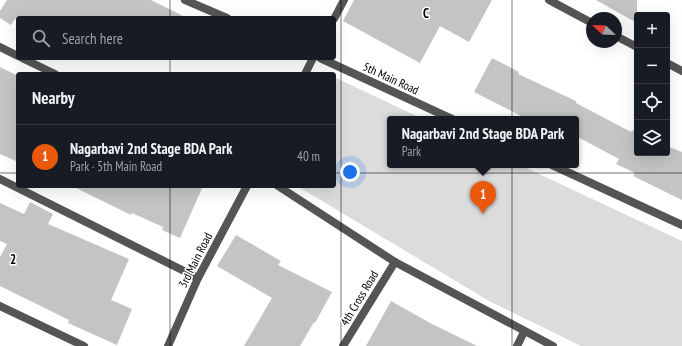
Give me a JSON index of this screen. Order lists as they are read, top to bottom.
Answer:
{
  "streets": {
    "street": ["5th Main Road", "3rd Main Road", "4th Cross Road"]
  },
  "north": "top left",
  "page": {
    "map_buttons": ["+", "−"],
    "search": "Search here",
    "heading": "Nearby",
    "popup": ["Nagarbavi 2nd Stage BDA Park", "Park"],
    "list": [
      {
        "mark": "1",
        "name": "Nagarbavi 2nd Stage BDA Park",
        "note": "Park · 5th Main Road",
        "value": "40 m"
      }
    ],
    "pins": "1"
  },
  "grid": {
    "columns": ["C"],
    "rows": ["2"]
  }
}
